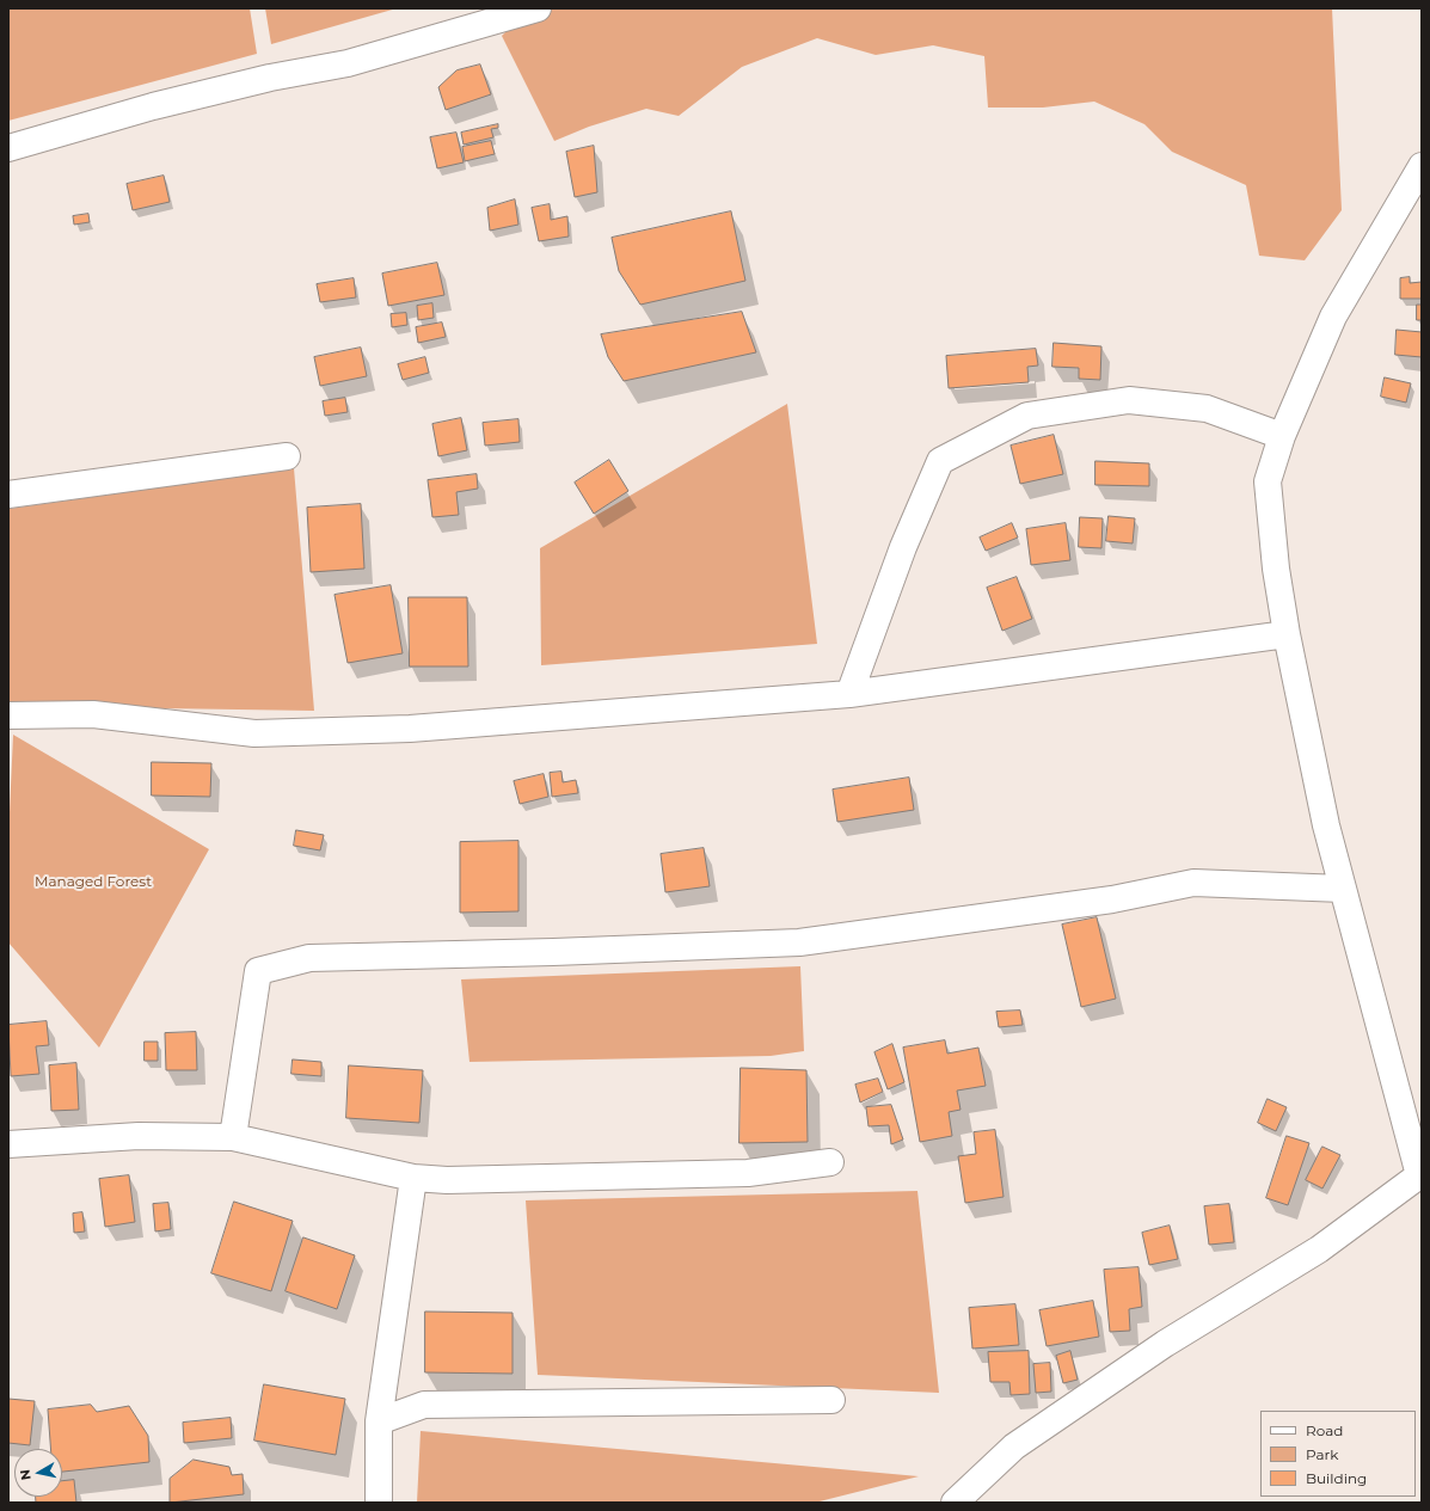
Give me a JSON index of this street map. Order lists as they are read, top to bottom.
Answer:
{
  "parks": ["Managed Forest"],
  "legend": ["Road", "Park", "Building"],
  "north": "left"
}
